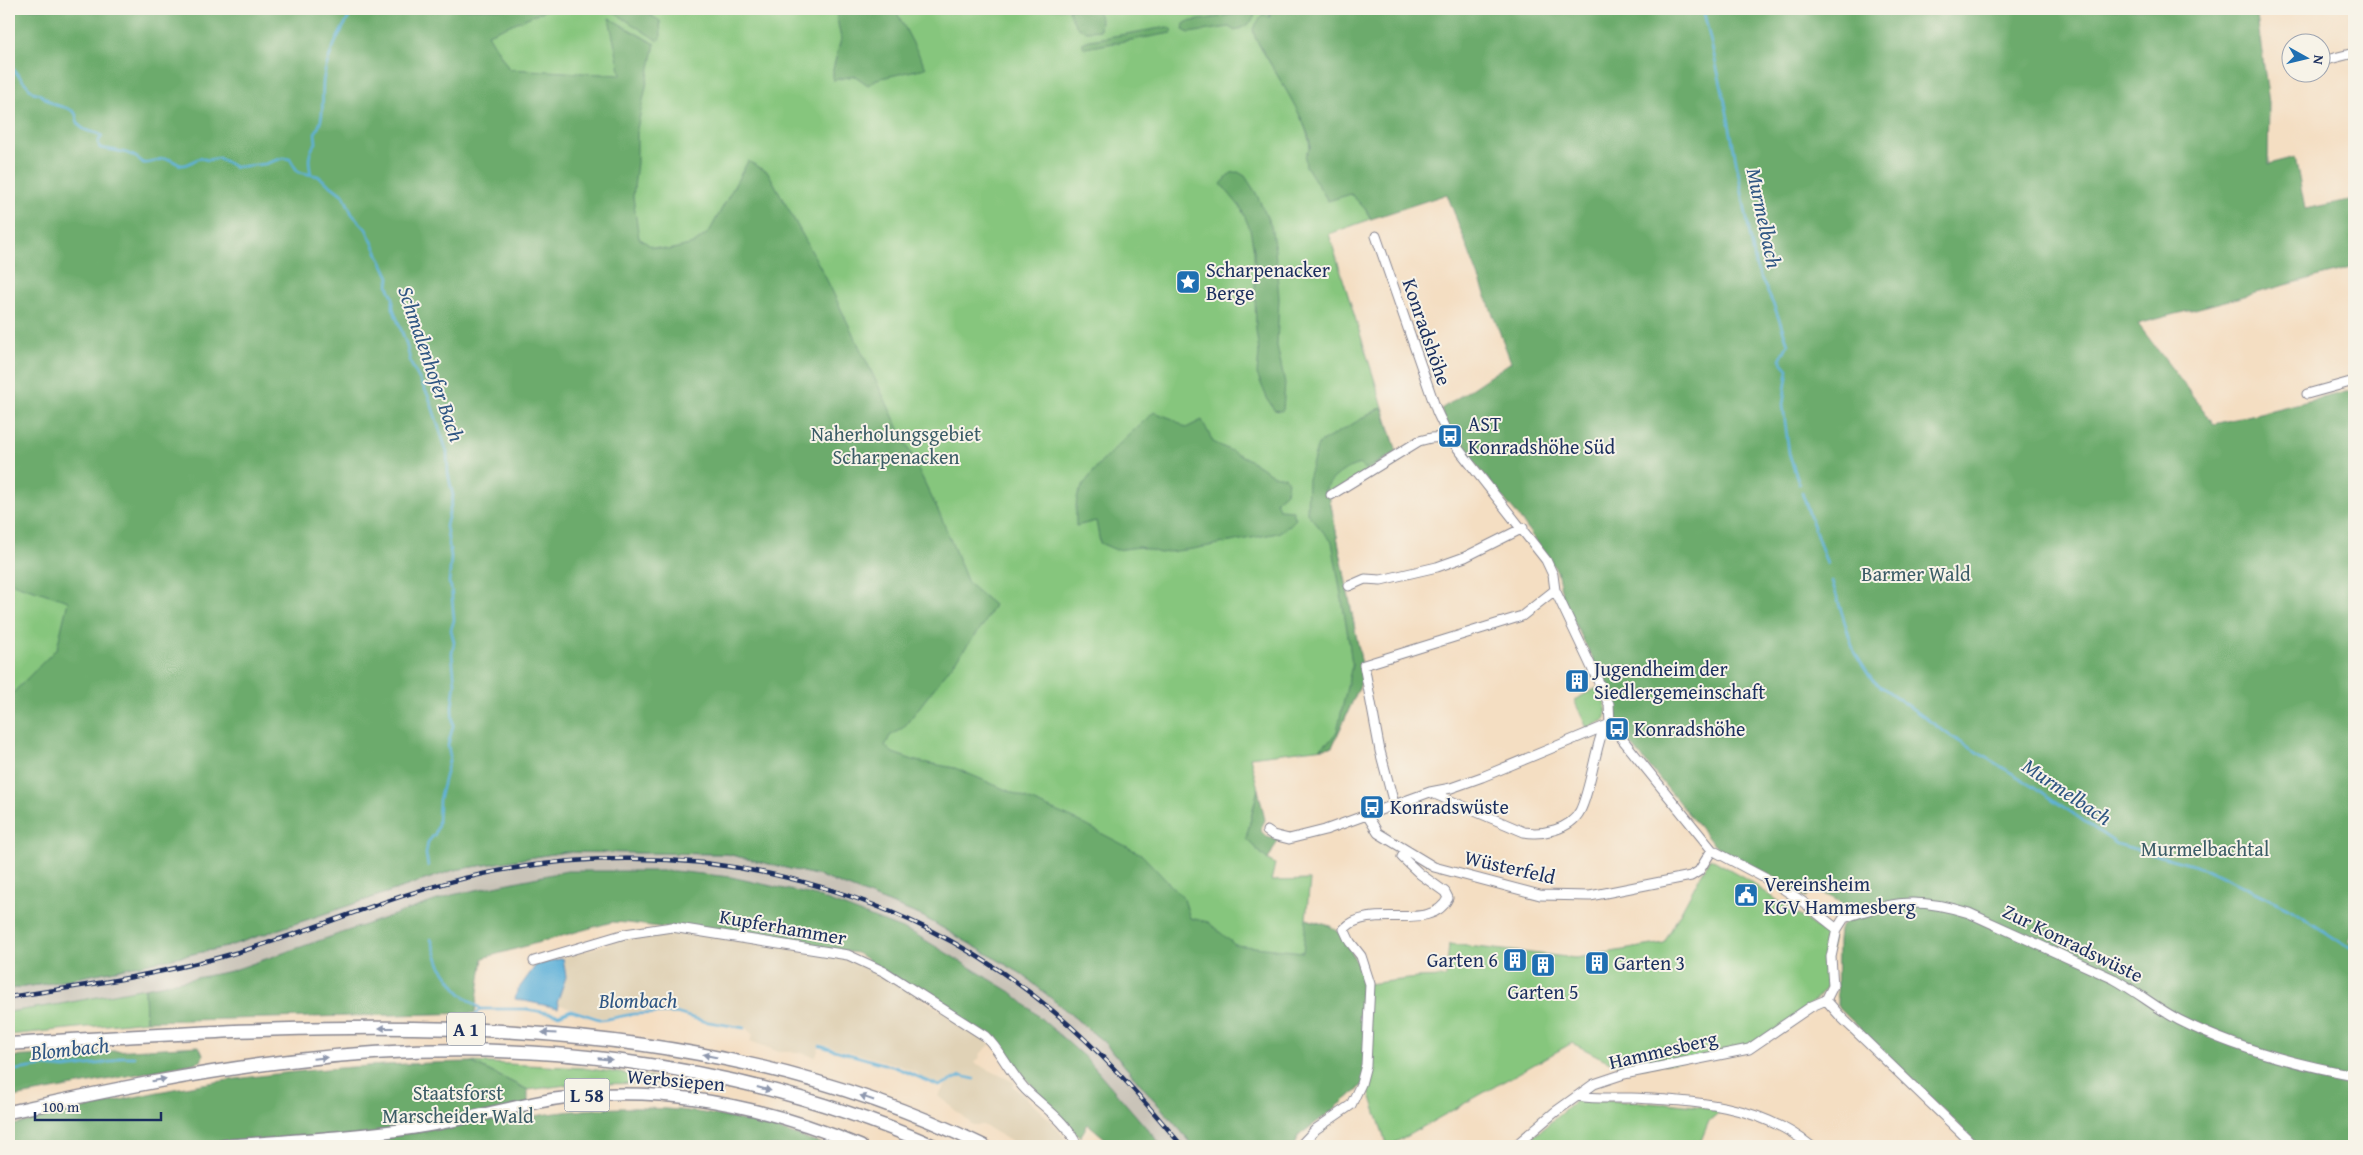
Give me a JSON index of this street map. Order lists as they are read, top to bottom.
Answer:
{
  "streets": {
    "highway": ["A 1"],
    "main road": ["Werbsiepen", "L 58"],
    "street": [
      "Konradshöhe",
      "Wüsterfeld",
      "Kupferhammer",
      "Zur Konradswüste",
      "Hammesberg"
    ]
  },
  "water": ["Murmelbach", "Schmalenhofer Bach", "Blombach"],
  "parks": [
    "Naherholungsgebiet Scharpenacken",
    "Barmer Wald",
    "Murmelbachtal",
    "Staatsforst Marscheider Wald"
  ],
  "places": {
    "place": ["Scharpenacker Berge"],
    "bus stop": ["AST Konradshöhe Süd", "Konradshöhe", "Konradswüste"],
    "building": [
      "Jugendheim der Siedlergemeinschaft",
      "Garten 6",
      "Garten 3",
      "Garten 5"
    ],
    "public building": ["Vereinsheim KGV Hammesberg"]
  },
  "scale_bar": "100 m",
  "north": "right"
}
